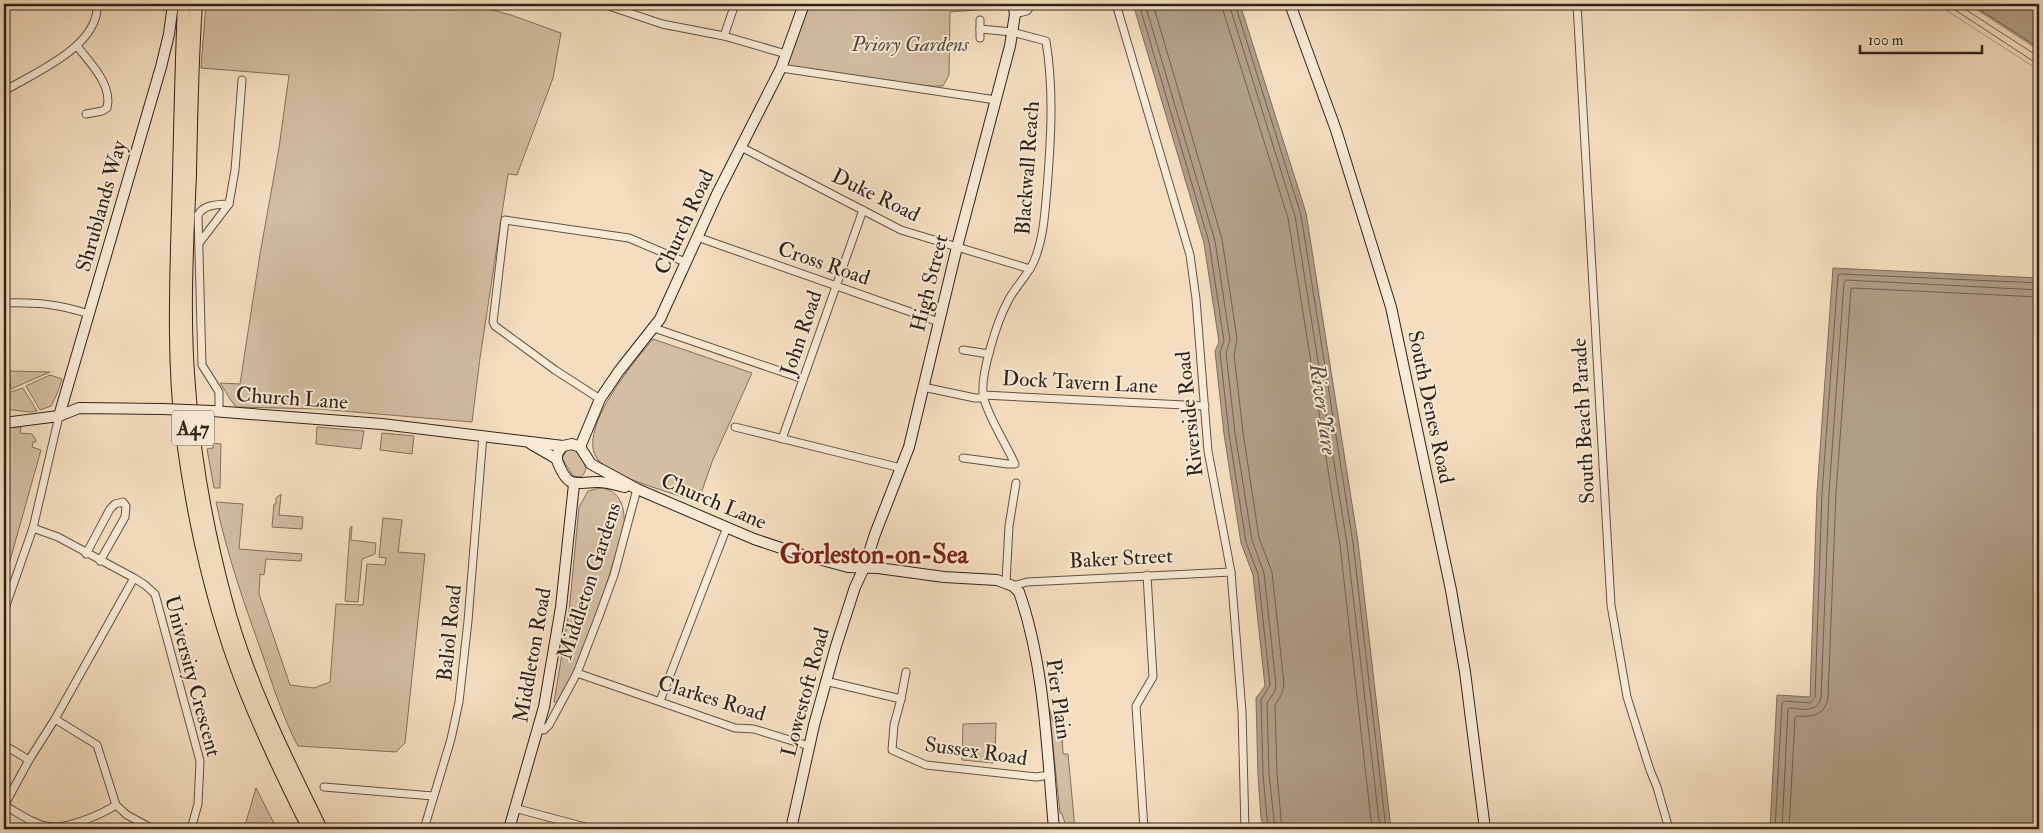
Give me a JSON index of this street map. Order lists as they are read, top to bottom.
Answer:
{
  "streets": {
    "highway": ["A47"],
    "street": [
      "Blackwall Reach",
      "Duke Road",
      "Shrublands Way",
      "Church Road",
      "Cross Road",
      "High Street",
      "John Road",
      "Dock Tavern Lane",
      "Church Lane",
      "South Denes Road",
      "Riverside Road",
      "South Beach Parade",
      "Baker Street",
      "Middleton Gardens",
      "Baliol Road",
      "Middleton Road",
      "University Crescent",
      "Lowestoft Road",
      "Clarkes Road",
      "Pier Plain",
      "Sussex Road"
    ]
  },
  "crossings": [
    ["Blackwall Reach", "Duke Road"],
    ["Blackwall Reach", "High Street"],
    ["Blackwall Reach", "Dock Tavern Lane"],
    ["Duke Road", "Church Road"],
    ["Duke Road", "High Street"],
    ["Duke Road", "John Road"],
    ["Shrublands Way", "Church Lane"],
    ["Church Road", "Cross Road"],
    ["Church Road", "Church Lane"],
    ["Church Road", "Middleton Road"],
    ["Cross Road", "High Street"],
    ["Cross Road", "John Road"],
    ["High Street", "Dock Tavern Lane"],
    ["High Street", "Church Lane"],
    ["High Street", "Baker Street"],
    ["High Street", "Lowestoft Road"],
    ["Dock Tavern Lane", "Riverside Road"],
    ["Church Lane", "Baker Street"],
    ["Church Lane", "Middleton Gardens"],
    ["Church Lane", "Baliol Road"],
    ["Church Lane", "Middleton Road"],
    ["Church Lane", "Lowestoft Road"],
    ["Riverside Road", "Baker Street"],
    ["Baker Street", "Lowestoft Road"],
    ["Baker Street", "Pier Plain"],
    ["Middleton Gardens", "Middleton Road"],
    ["Middleton Gardens", "Clarkes Road"],
    ["Lowestoft Road", "Clarkes Road"],
    ["Pier Plain", "Sussex Road"]
  ],
  "districts": ["Gorleston-on-Sea"],
  "water": ["River Yare"],
  "parks": ["Priory Gardens"],
  "scale_bar": "100 m"
}
